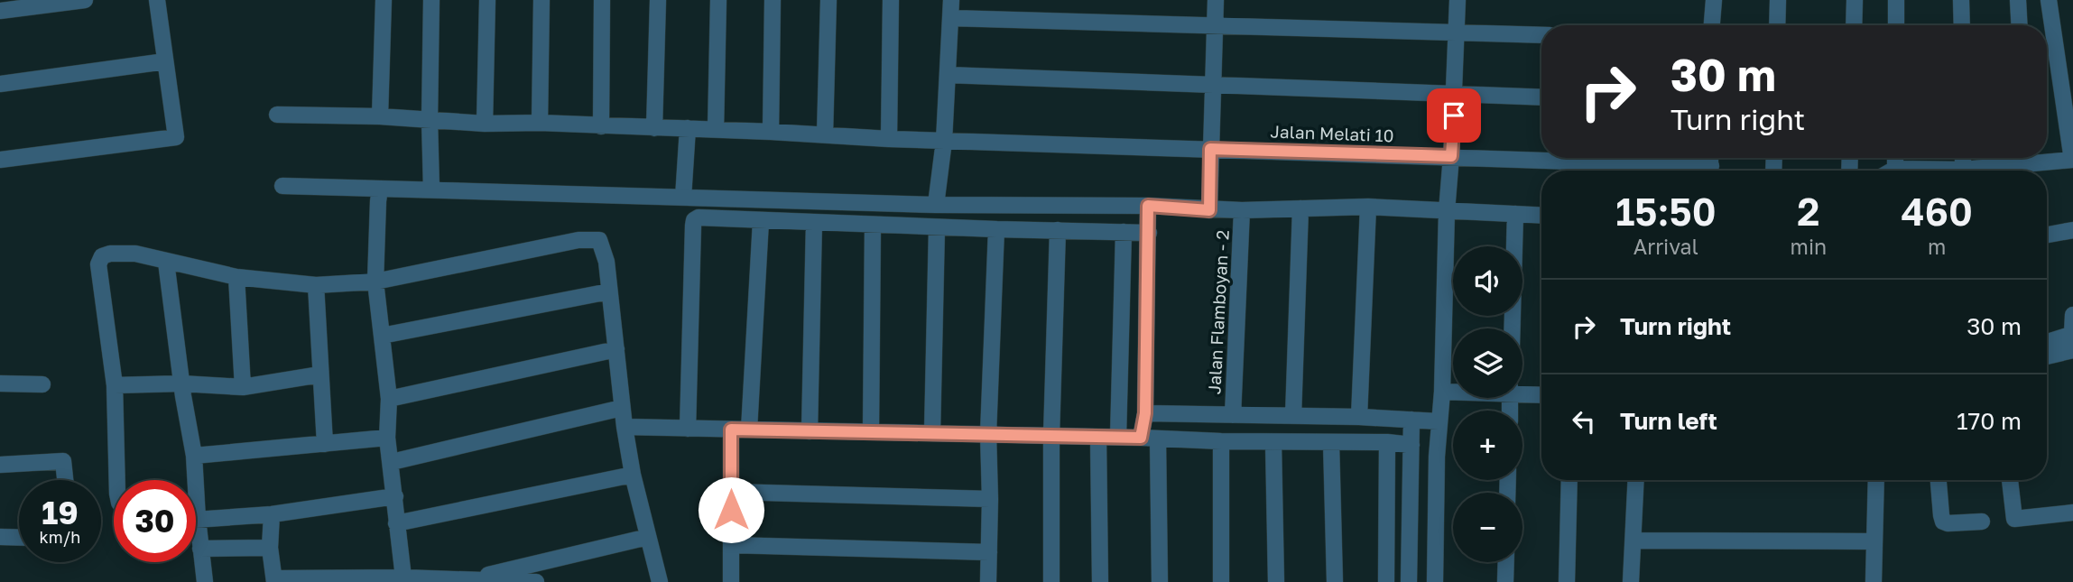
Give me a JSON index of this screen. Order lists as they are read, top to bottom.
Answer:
{
  "streets": {
    "street": ["Jalan Melati 10", "Jalan Flamboyan - 2"]
  },
  "page": {
    "turn": ["30 m", "Turn right"],
    "eta": [
      "15:50",
      "Arrival",
      "2",
      "min",
      "460",
      "m"
    ],
    "map_buttons": ["+", "−"],
    "list": [
      {
        "name": "Turn right",
        "value": "30 m"
      },
      {
        "name": "Turn left",
        "value": "170 m"
      }
    ],
    "speed": "19 km/h",
    "limit": "30"
  }
}
